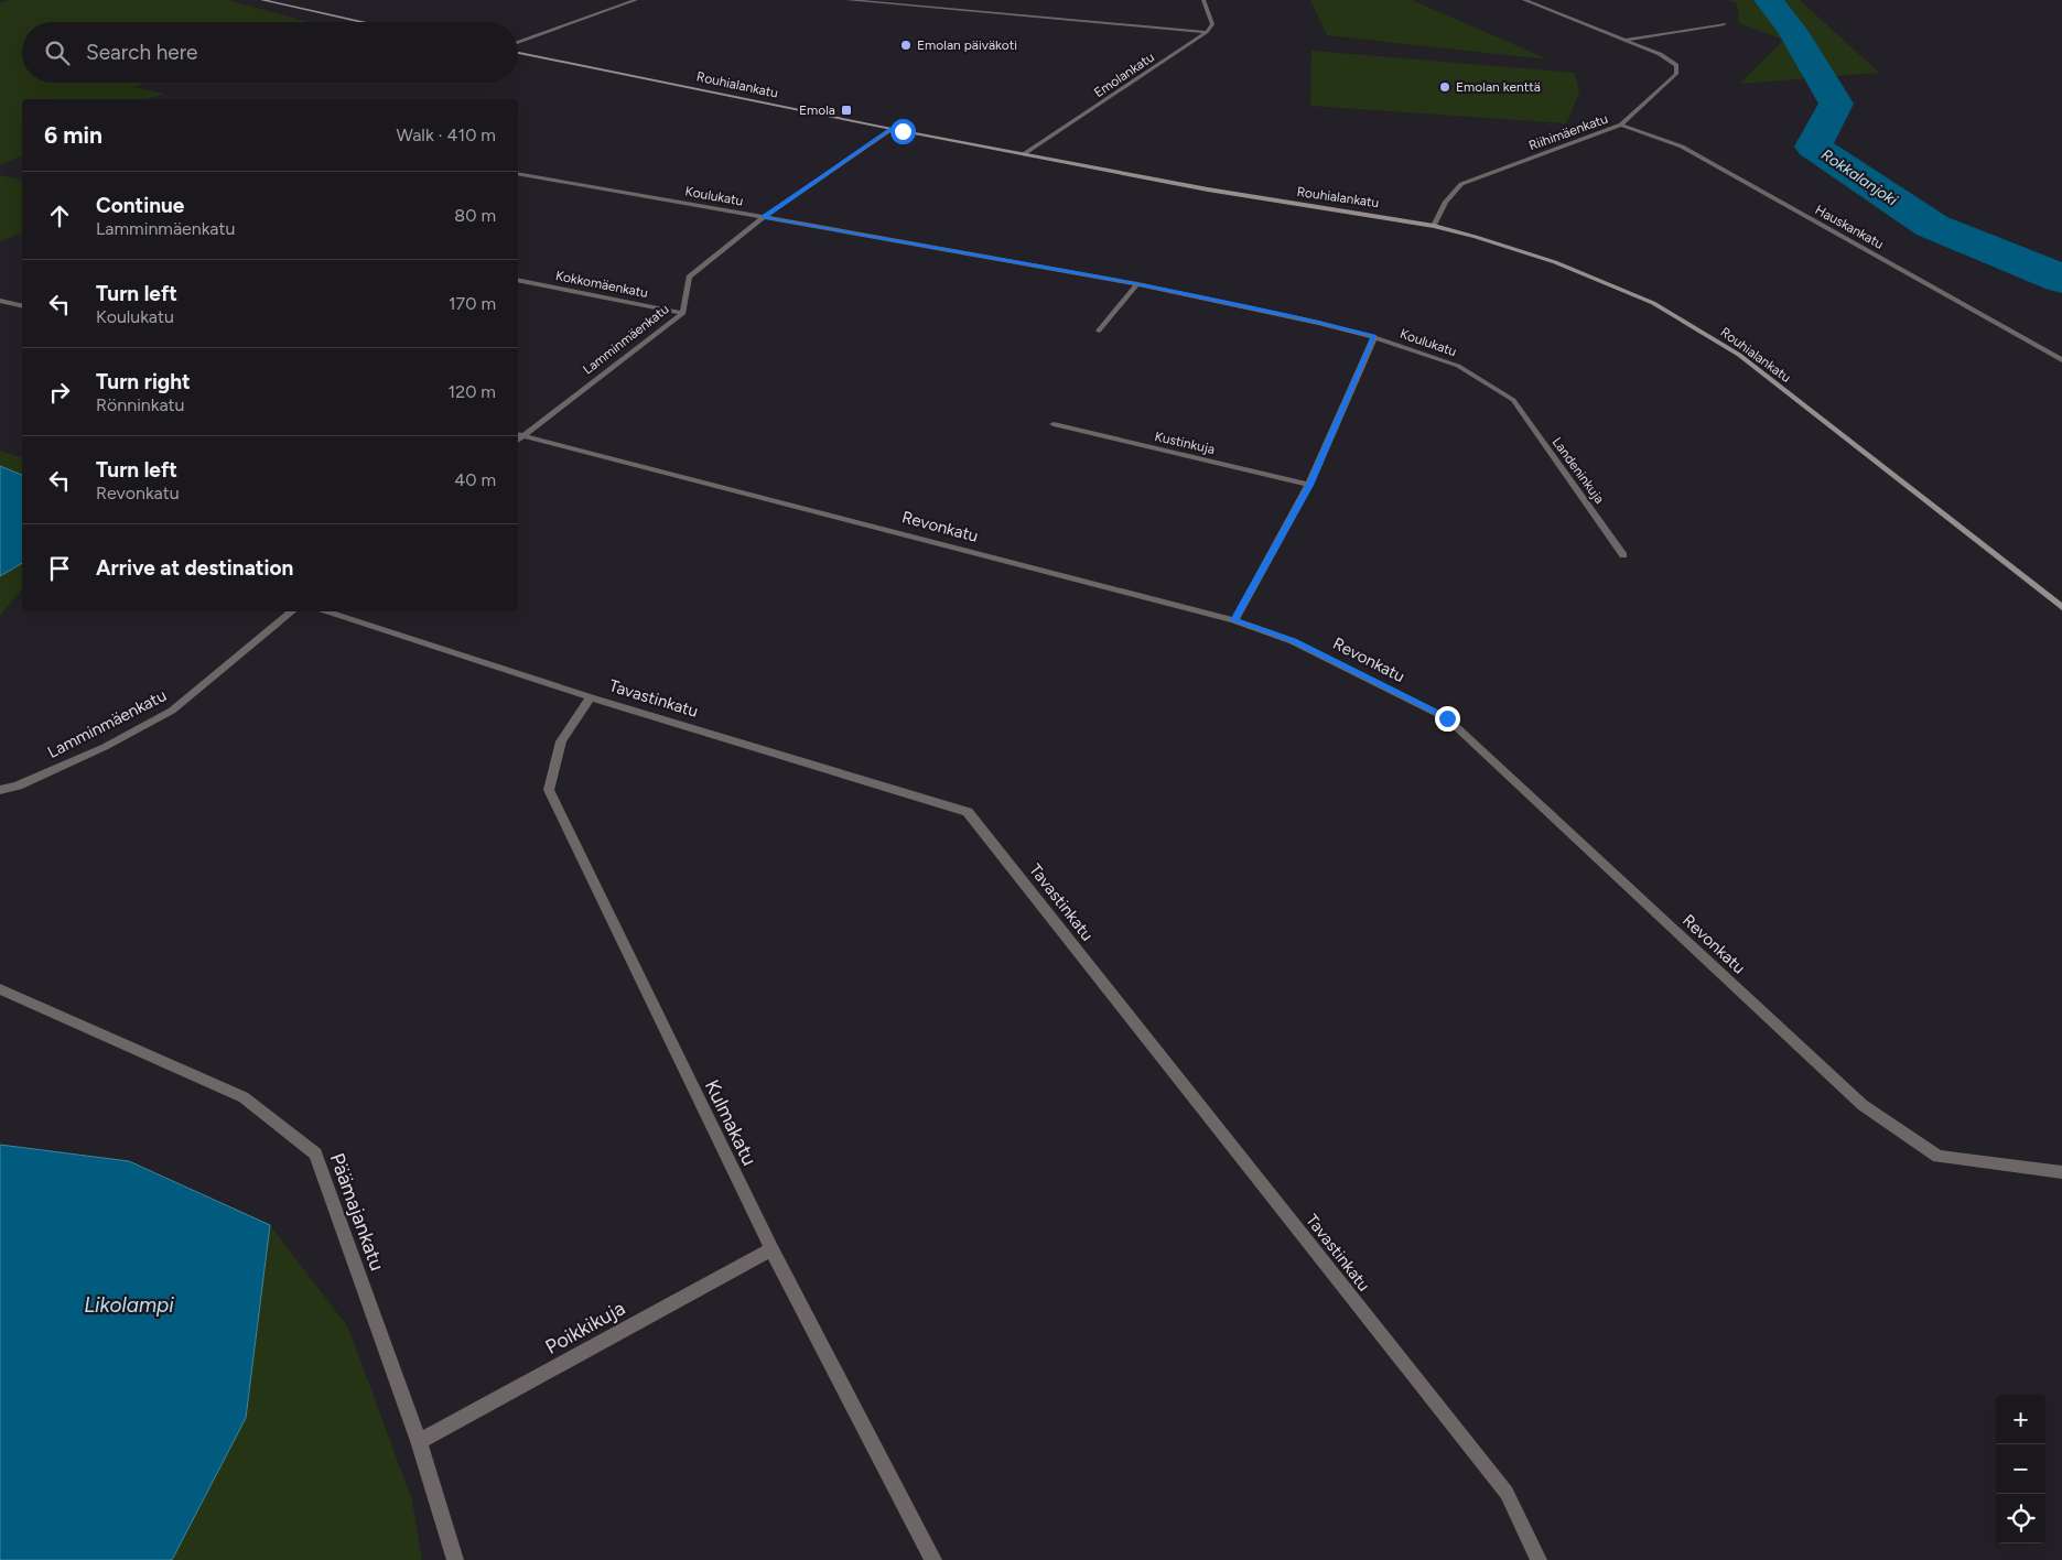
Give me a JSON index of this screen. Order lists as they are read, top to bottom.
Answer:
{
  "streets": {
    "street": [
      "Emolankatu",
      "Rouhialankatu",
      "Riihimäenkatu",
      "Koulukatu",
      "Hauskankatu",
      "Kokkomäenkatu",
      "Lamminmäenkatu",
      "Kustinkuja",
      "Landeninkuja",
      "Revonkatu",
      "Tavastinkatu",
      "Kulmakatu",
      "Päämajankatu",
      "Poikkikuja"
    ]
  },
  "crossings": [
    ["Emolankatu", "Rouhialankatu"],
    ["Rouhialankatu", "Riihimäenkatu"],
    ["Rouhialankatu", "Lamminmäenkatu"],
    ["Riihimäenkatu", "Hauskankatu"],
    ["Koulukatu", "Lamminmäenkatu"],
    ["Koulukatu", "Landeninkuja"],
    ["Kokkomäenkatu", "Lamminmäenkatu"],
    ["Lamminmäenkatu", "Revonkatu"],
    ["Tavastinkatu", "Kulmakatu"],
    ["Kulmakatu", "Poikkikuja"],
    ["Päämajankatu", "Poikkikuja"]
  ],
  "water": ["Rokkalanjoki", "Likolampi"],
  "places": {
    "other": ["Emolan päiväkoti", "Emolan kenttä"],
    "transit": ["Emola"]
  },
  "page": {
    "search": "Search here",
    "heading": ["6 min", "Walk · 410 m"],
    "list": [
      ["Continue", "Lamminmäenkatu", "80 m"],
      ["Turn left", "Koulukatu", "170 m"],
      ["Turn right", "Rönninkatu", "120 m"],
      ["Turn left", "Revonkatu", "40 m"],
      "Arrive at destination"
    ],
    "map_buttons": ["+", "−"]
  }
}
